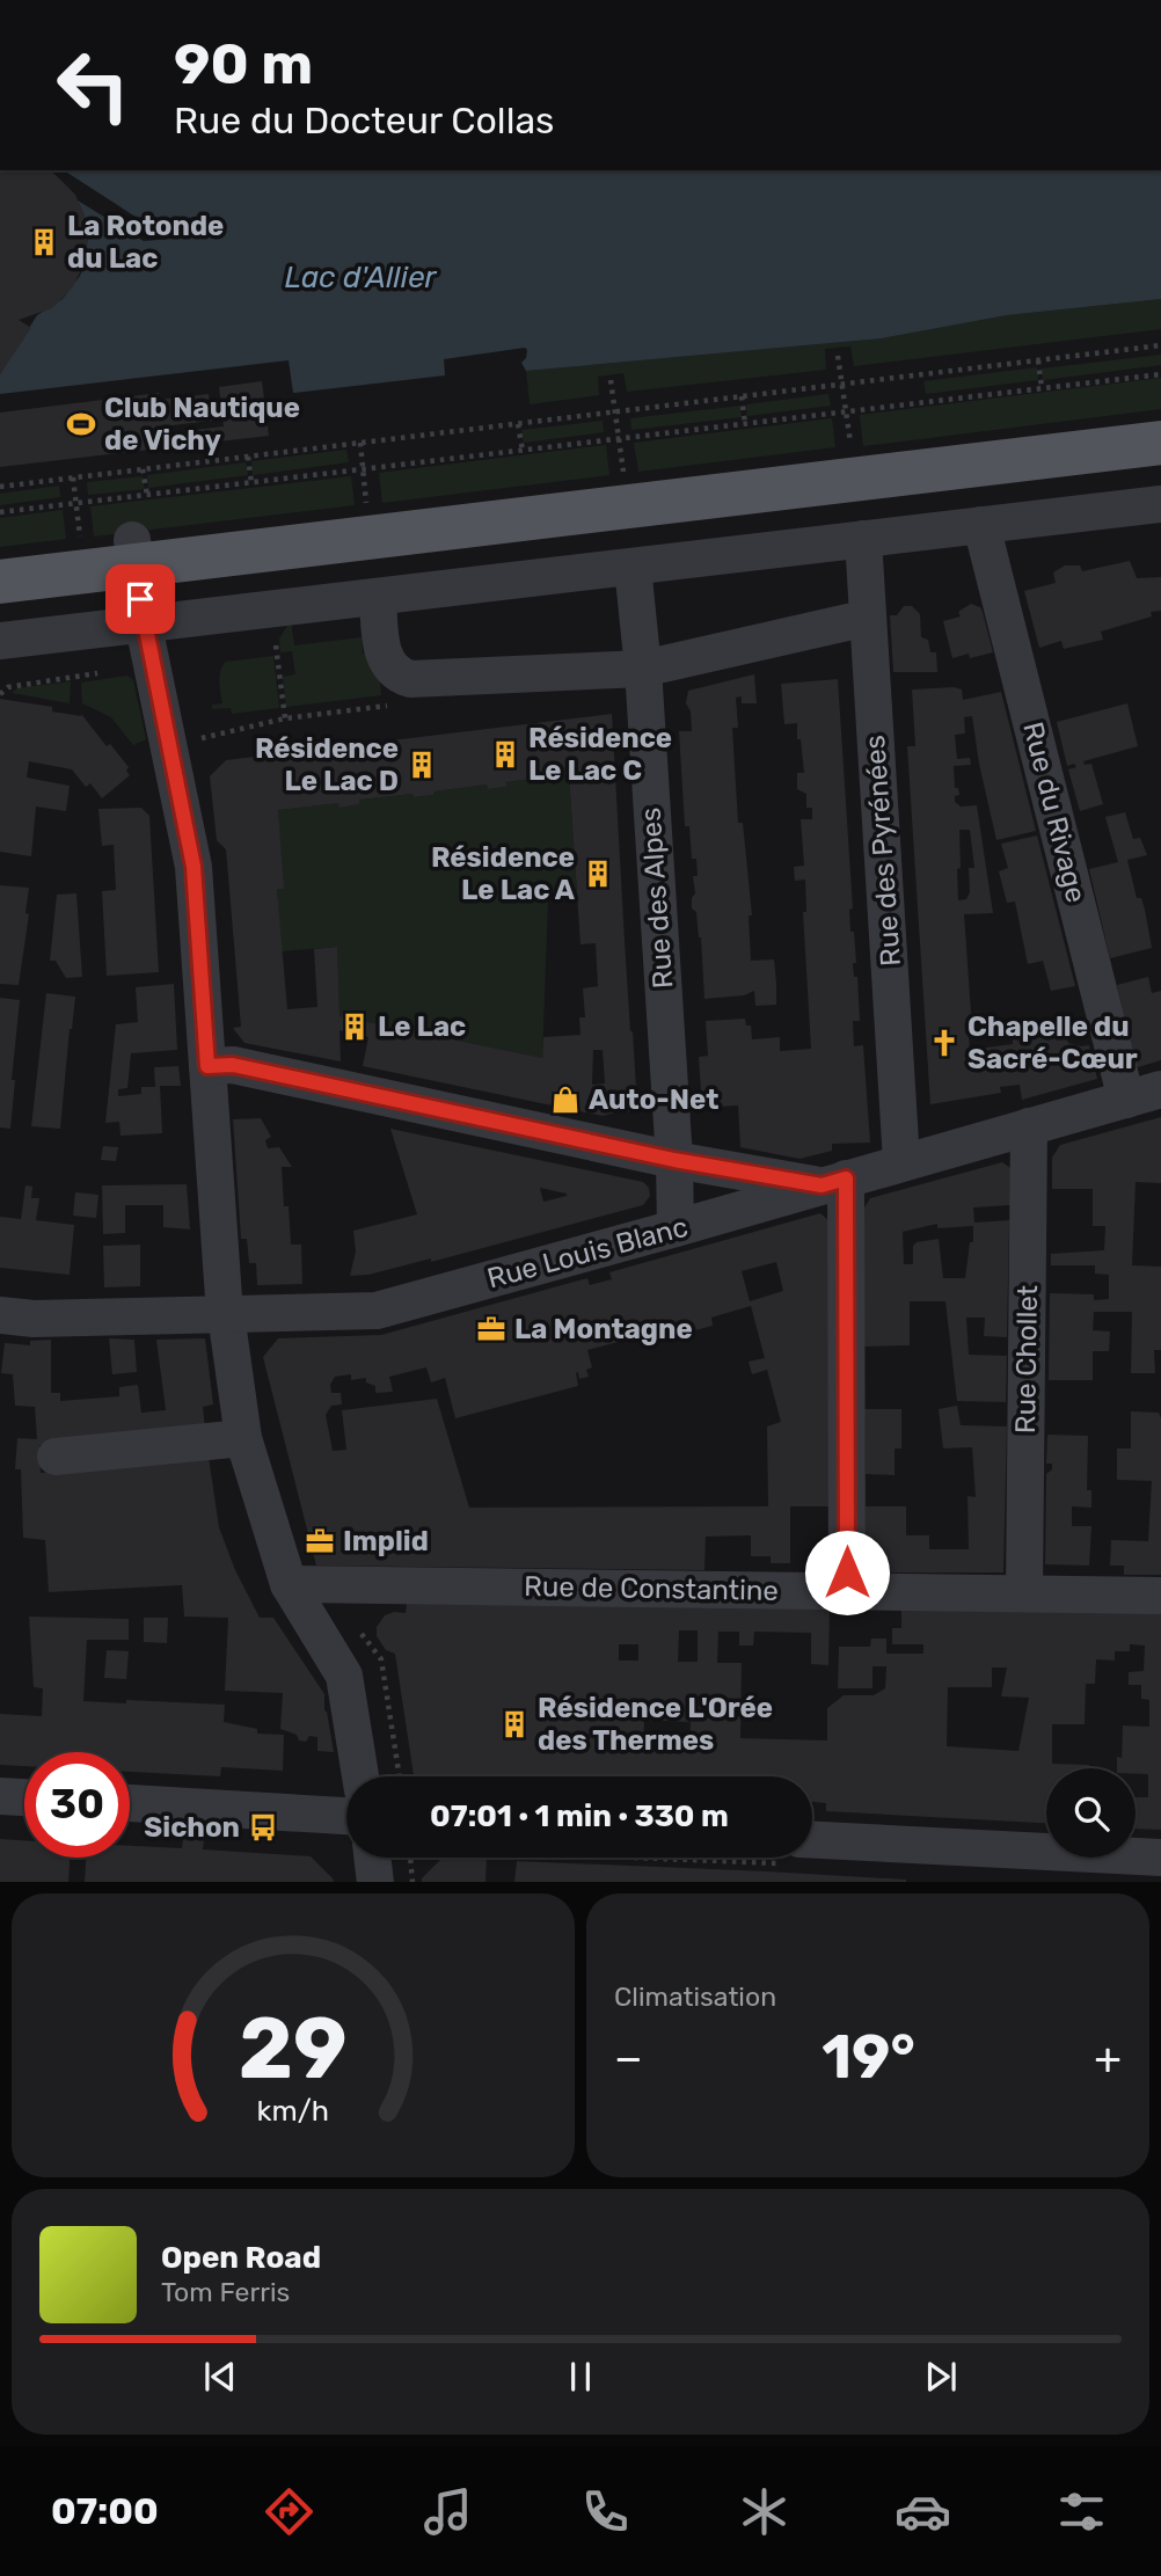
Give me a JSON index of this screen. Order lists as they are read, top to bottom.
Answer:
{
  "streets": {
    "street": [
      "Rue du Rivage",
      "Rue des Pyrénées",
      "Rue des Alpes",
      "Rue Louis Blanc",
      "Rue Chollet",
      "Rue de Constantine"
    ]
  },
  "crossings": [
    ["Rue du Rivage", "Rue Louis Blanc"],
    ["Rue des Pyrénées", "Rue Louis Blanc"],
    ["Rue des Alpes", "Rue Louis Blanc"],
    ["Rue Louis Blanc", "Rue Chollet"],
    ["Rue Chollet", "Rue de Constantine"]
  ],
  "water": ["Lac d'Allier"],
  "places": {
    "building": [
      "La Rotonde du Lac",
      "Résidence Le Lac C",
      "Résidence Le Lac D",
      "Résidence Le Lac A",
      "Le Lac",
      "Résidence L'Orée des Thermes"
    ],
    "sports": ["Club Nautique de Vichy"],
    "church": ["Chapelle du Sacré-Cœur"],
    "shop": ["Auto-Net"],
    "office": ["La Montagne", "Implid"],
    "bus stop": ["Sichon"]
  },
  "page": {
    "turn": ["90 m", "Rue du Docteur Collas"],
    "limit": "30",
    "trip": "07:01 · 1 min · 330 m",
    "tile": "Climatisation",
    "heat": ["−", "19°", "+"],
    "song": ["Open Road", "Tom Ferris"],
    "tabs": "07:00",
    "gauge": ["29", "km/h"]
  }
}
